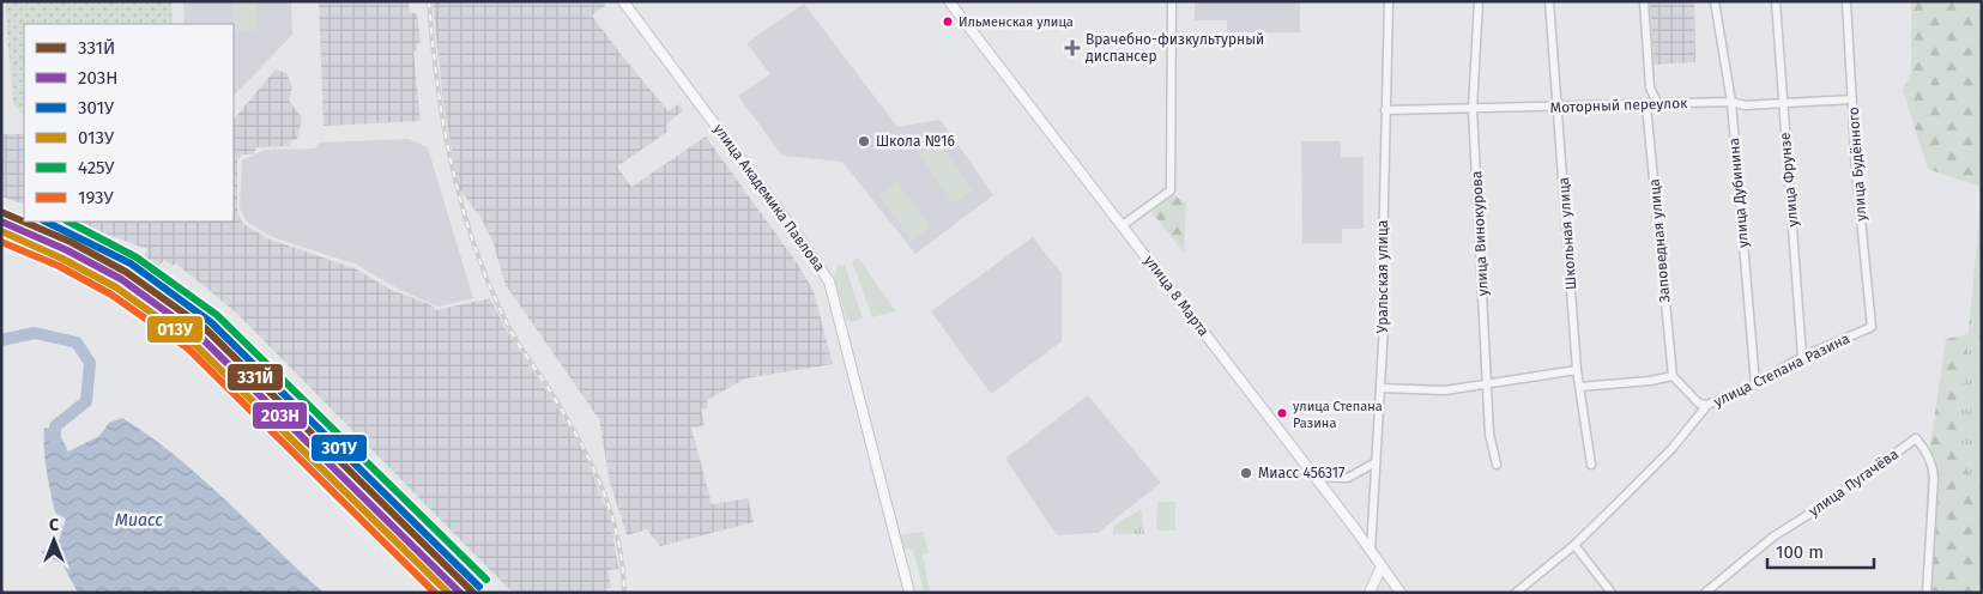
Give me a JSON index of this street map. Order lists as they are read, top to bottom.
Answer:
{
  "streets": {
    "main road": ["улица Академика Павлова", "улица 8 Марта"],
    "street": [
      "Моторный переулок",
      "улица Будённого",
      "улица Фрунзе",
      "улица Дубинина",
      "улица Винокурова",
      "Школьная улица",
      "Заповедная улица",
      "Уральская улица",
      "улица Степана Разина",
      "улица Пугачёва"
    ]
  },
  "crossings": [
    ["Моторный переулок", "улица Будённого"],
    ["Моторный переулок", "улица Фрунзе"],
    ["Моторный переулок", "улица Дубинина"],
    ["Моторный переулок", "улица Винокурова"],
    ["Моторный переулок", "Школьная улица"],
    ["Моторный переулок", "Заповедная улица"],
    ["Моторный переулок", "Уральская улица"],
    ["улица Будённого", "улица Степана Разина"],
    ["улица Фрунзе", "улица Степана Разина"],
    ["улица Дубинина", "улица Степана Разина"],
    ["Уральская улица", "улица 8 Марта"]
  ],
  "water": ["Миасс"],
  "places": {
    "other": [
      "Ильменская улица",
      "Школа №16",
      "улица Степана Разина",
      "Миасс 456317"
    ],
    "health": ["Врачебно-физкультурный диспансер"]
  },
  "lines": [
    "transit line 331Й",
    "transit line 203Н",
    "transit line 301У",
    "transit line 425У",
    "transit line 013У",
    "transit line 193У"
  ],
  "legend": [
    "331Й",
    "203Н",
    "301У",
    "013У",
    "425У",
    "193У"
  ],
  "scale_bar": "100 m",
  "north": "top"
}
